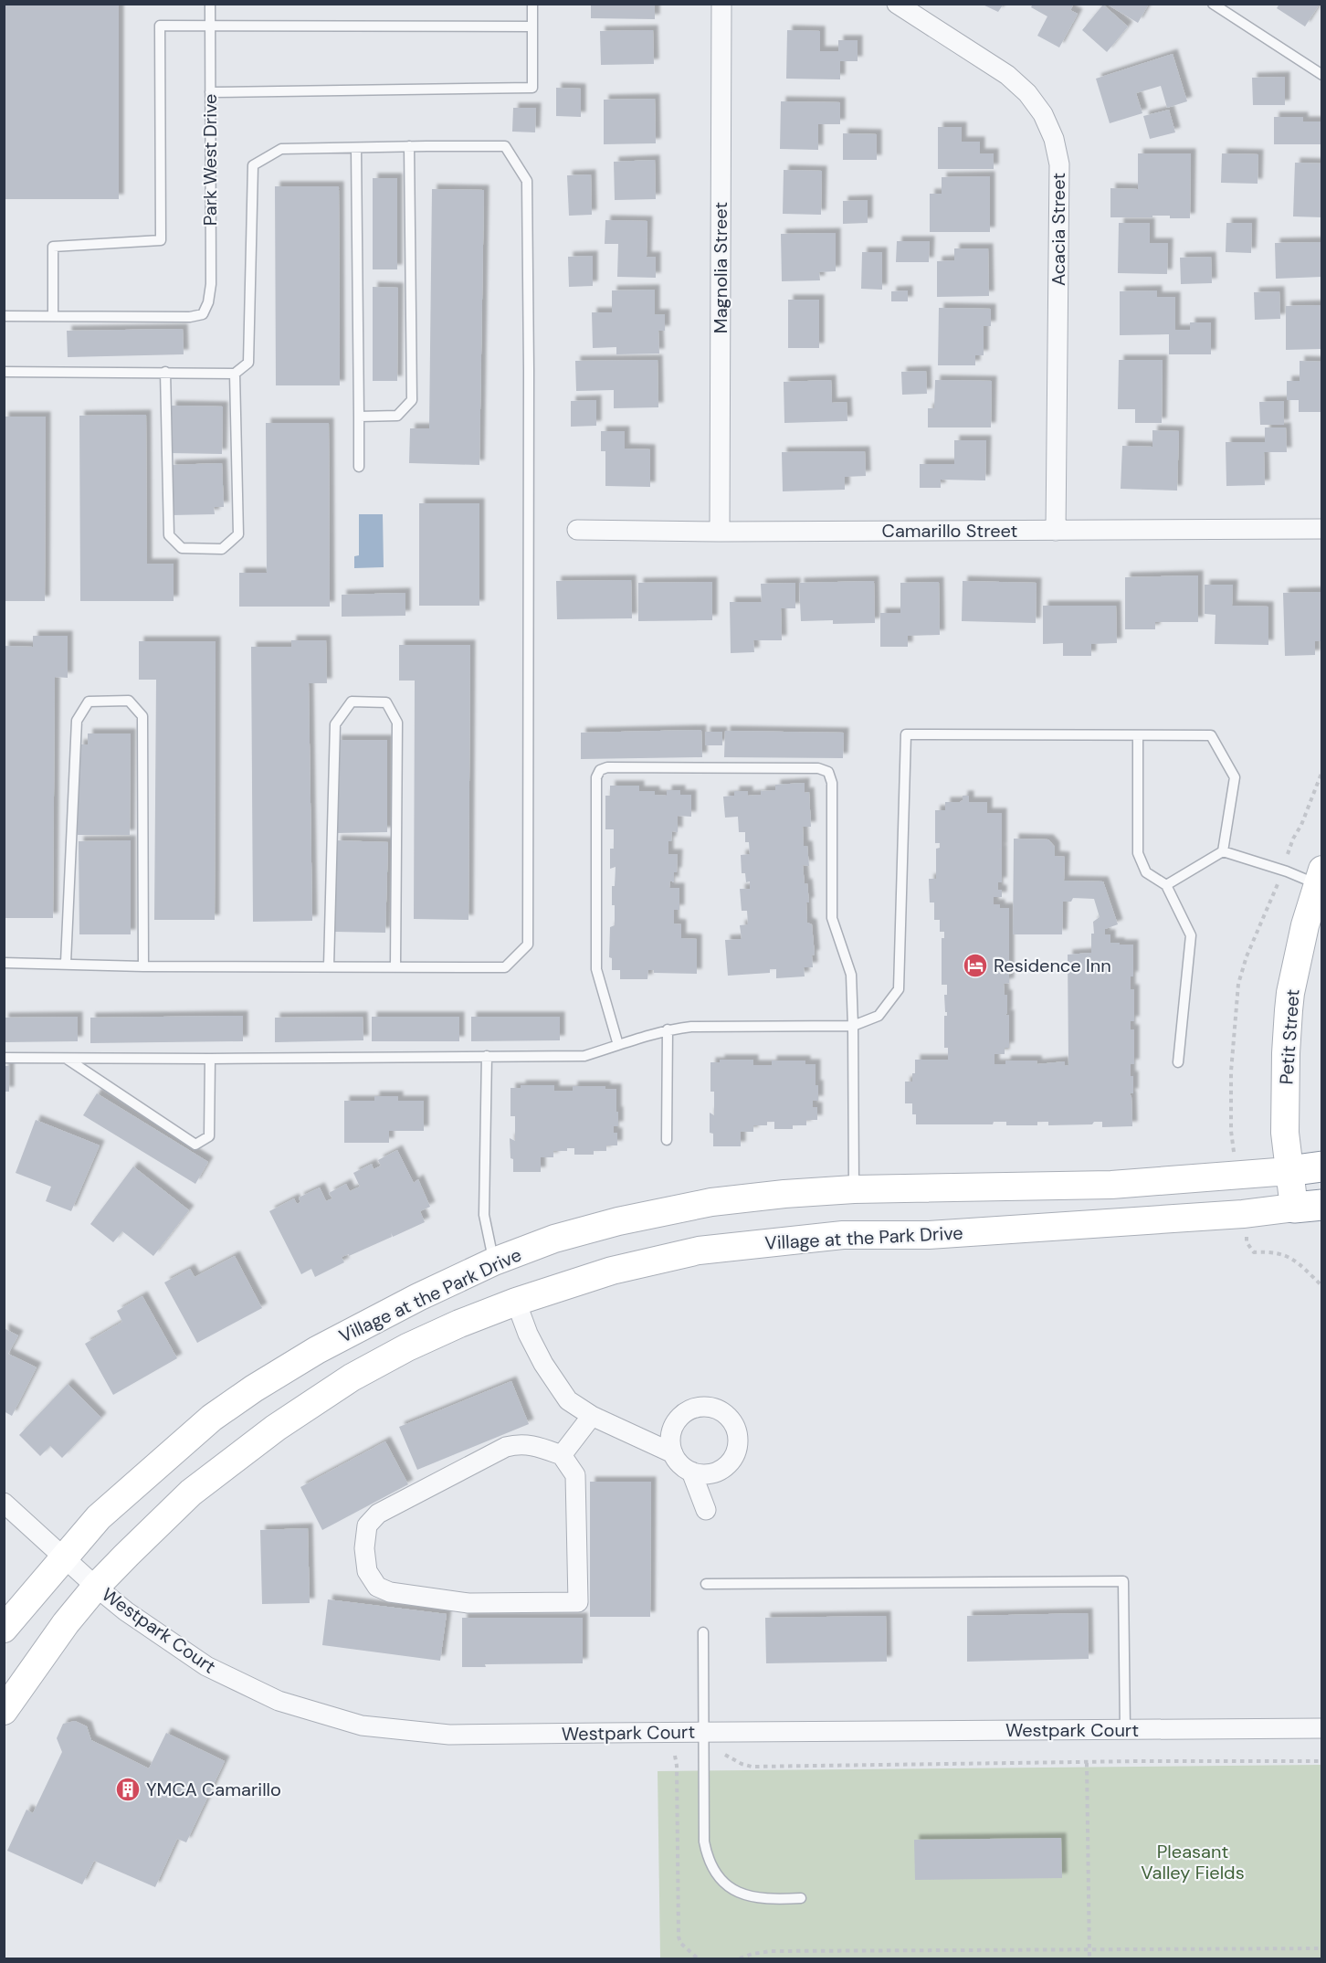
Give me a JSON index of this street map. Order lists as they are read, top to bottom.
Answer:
{
  "streets": {
    "street": [
      "Acacia Street",
      "Magnolia Street",
      "Camarillo Street",
      "Petit Street",
      "Village at the Park Drive",
      "Westpark Court"
    ],
    "lane": ["Park West Drive"]
  },
  "crossings": [
    ["Acacia Street", "Camarillo Street"],
    ["Magnolia Street", "Camarillo Street"],
    ["Petit Street", "Village at the Park Drive"],
    ["Village at the Park Drive", "Westpark Court"]
  ],
  "parks": ["Pleasant Valley Fields"],
  "places": {
    "hotel": ["Residence Inn"],
    "building": ["YMCA Camarillo"]
  }
}
